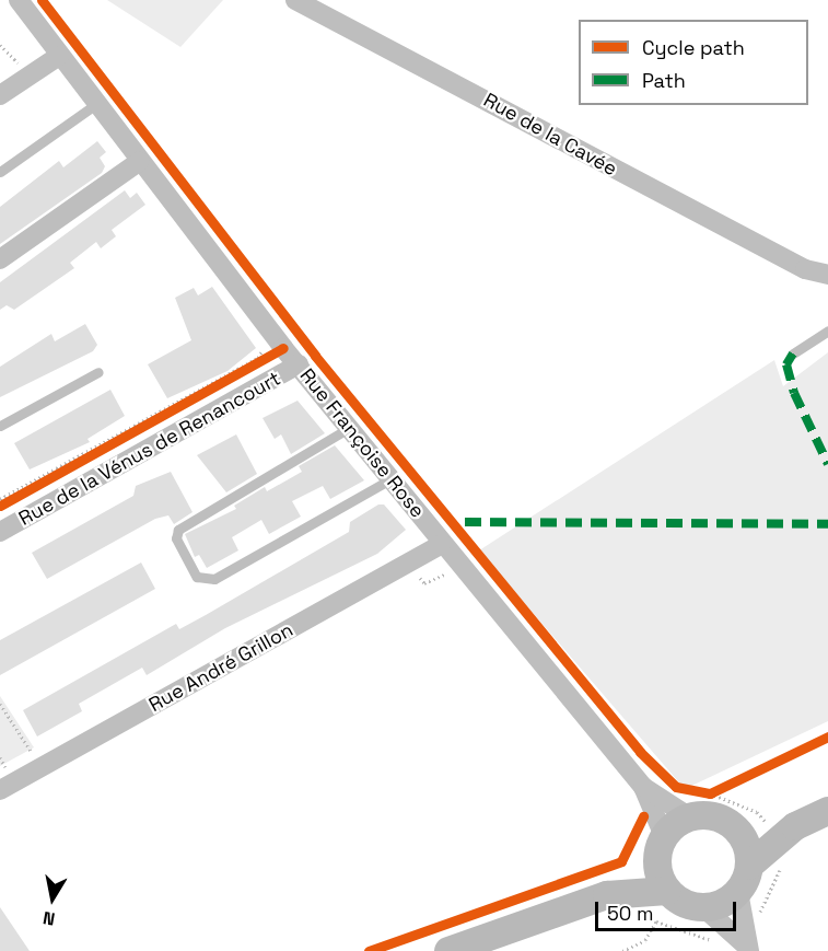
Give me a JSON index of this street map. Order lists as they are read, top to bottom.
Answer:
{
  "streets": {
    "street": [
      "Rue de la Cavée",
      "Rue Françoise Rose",
      "Rue de la Vénus de Renancourt",
      "Rue André Grillon"
    ]
  },
  "crossings": [
    ["Rue Françoise Rose", "Rue de la Vénus de Renancourt"],
    ["Rue Françoise Rose", "Rue André Grillon"]
  ],
  "legend": ["Cycle path", "Path"],
  "scale_bar": "50 m",
  "north": "bottom"
}
